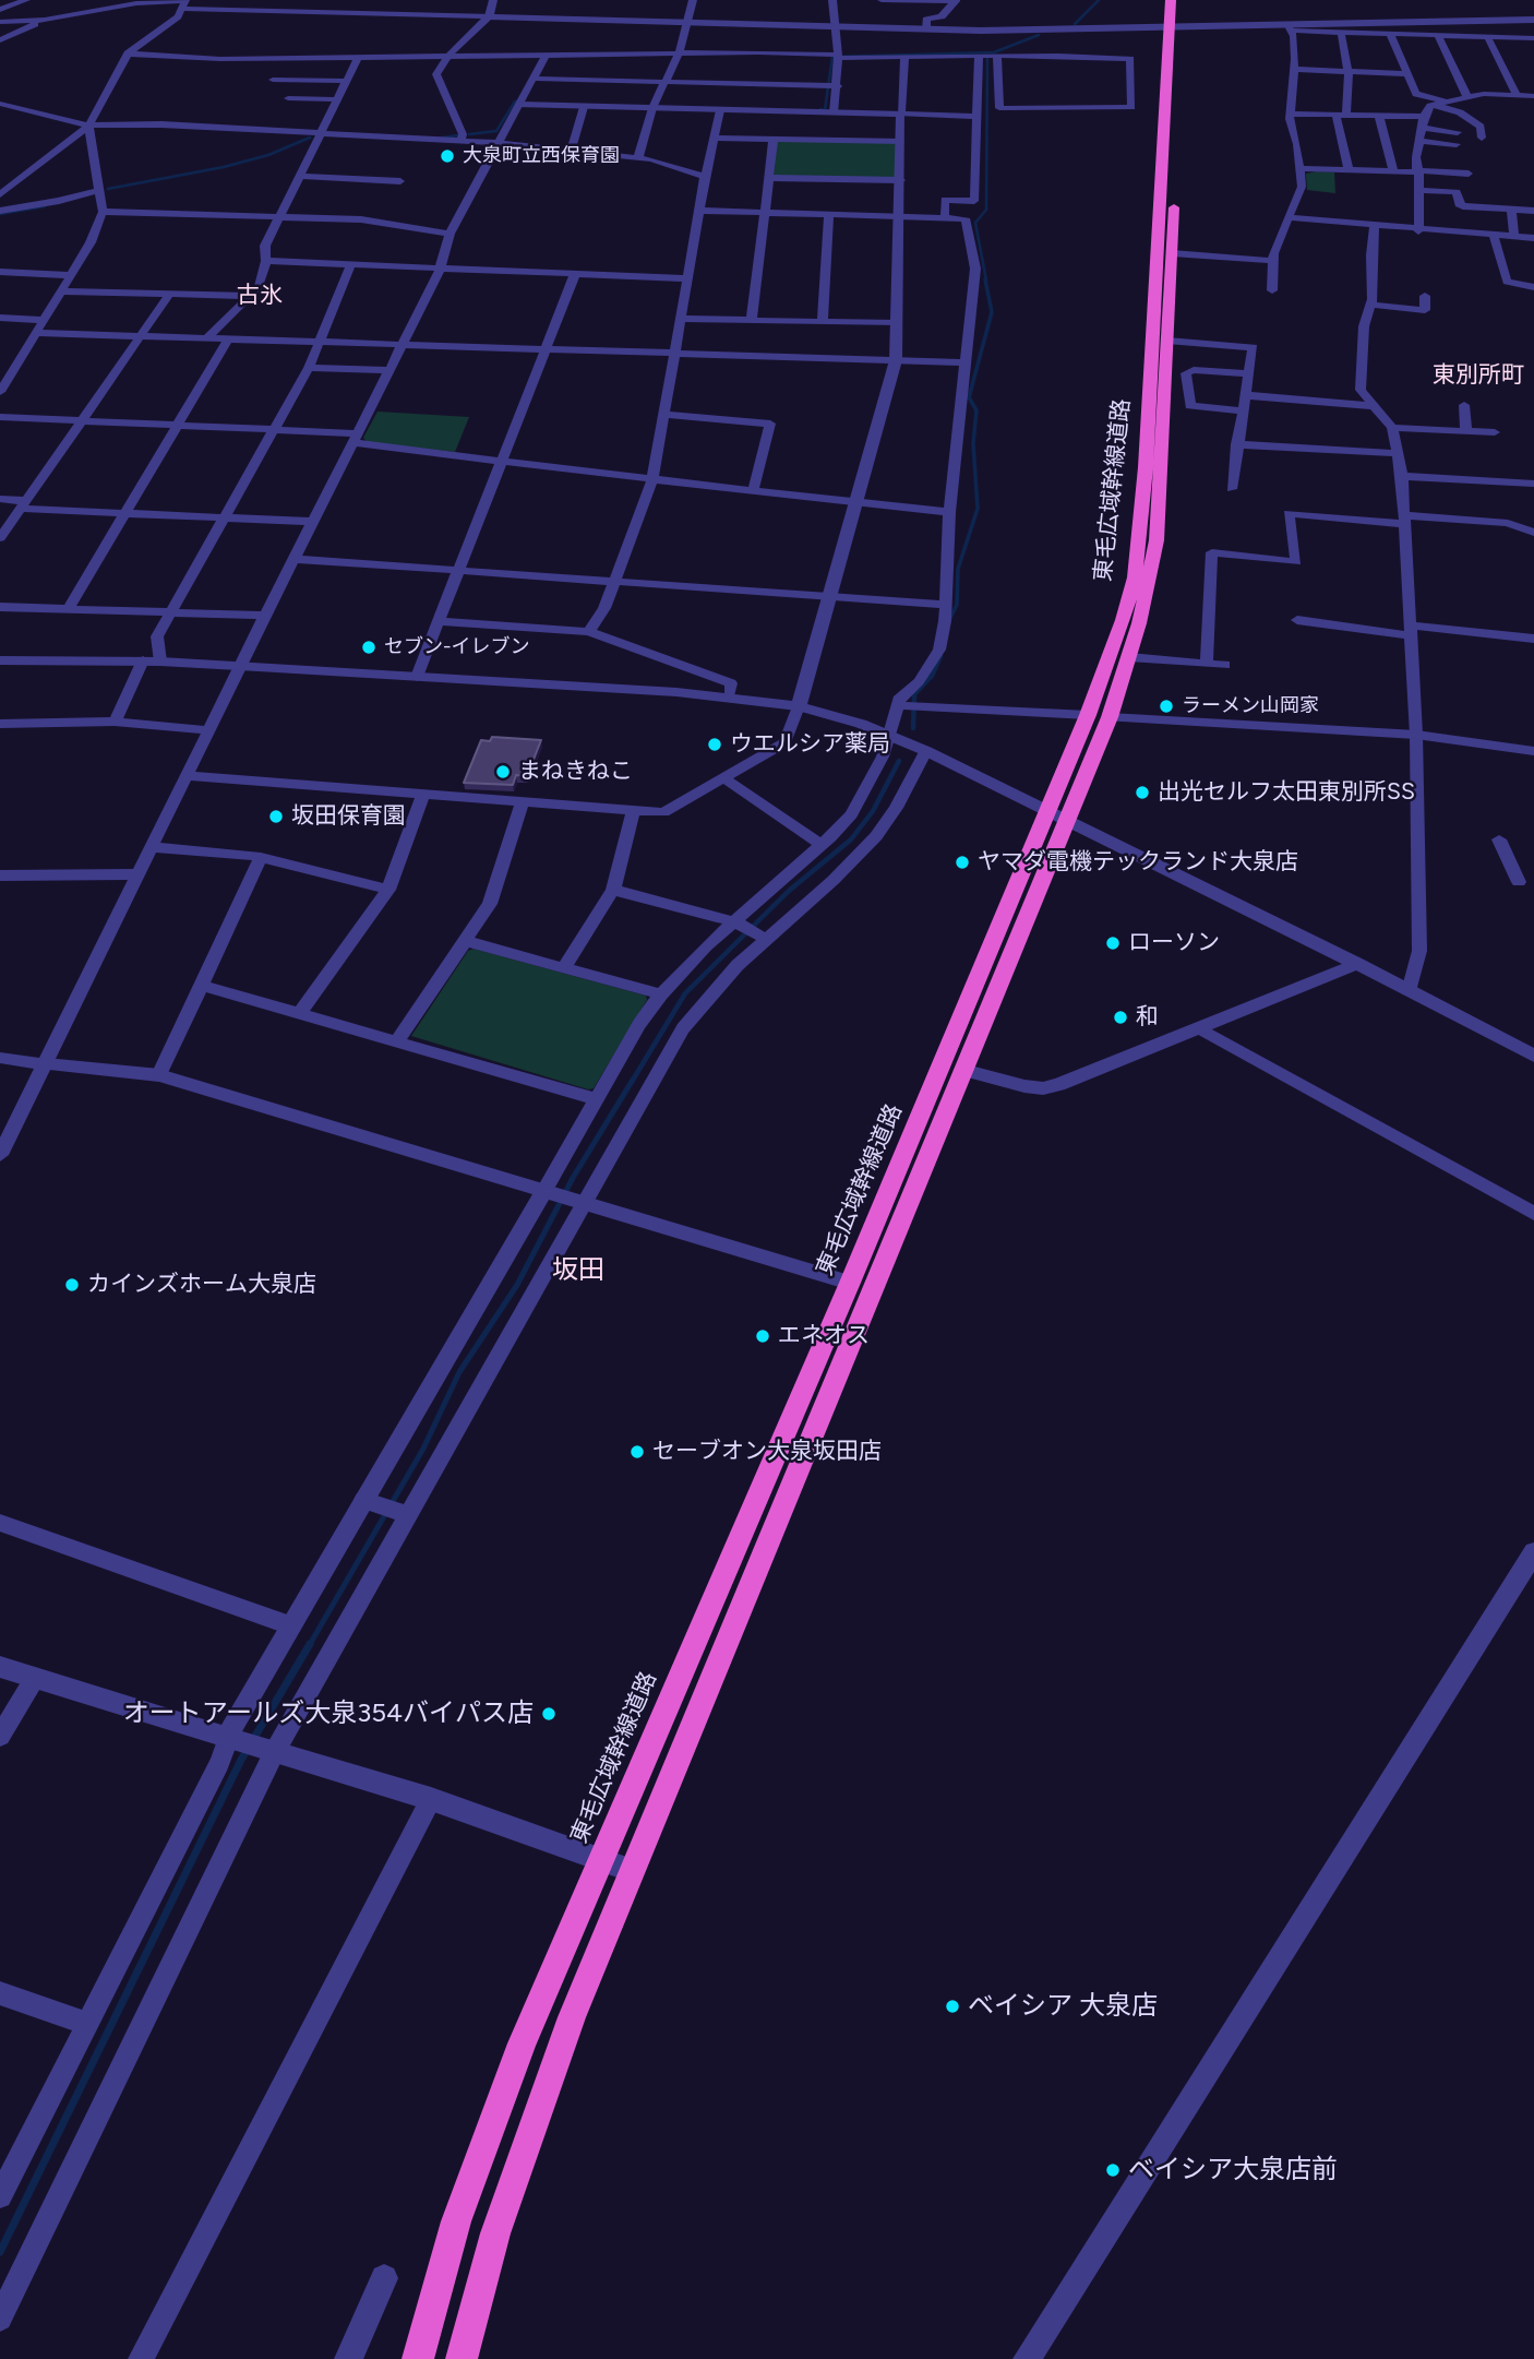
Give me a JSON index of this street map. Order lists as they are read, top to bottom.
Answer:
{
  "streets": {
    "highway": ["東毛広域幹線道路"]
  },
  "districts": ["古氷", "東別所町", "坂田"],
  "places": [
    "大泉町立西保育園",
    "セブン-イレブン",
    "ラーメン山岡家",
    "ウエルシア薬局",
    "まねきねこ",
    "出光セルフ太田東別所SS",
    "坂田保育園",
    "ヤマダ電機テックランド大泉店",
    "ローソン",
    "和",
    "カインズホーム大泉店",
    "エネオス",
    "セーブオン大泉坂田店",
    "オートアールズ大泉354バイパス店",
    "ベイシア 大泉店",
    "ベイシア大泉店前"
  ]
}
